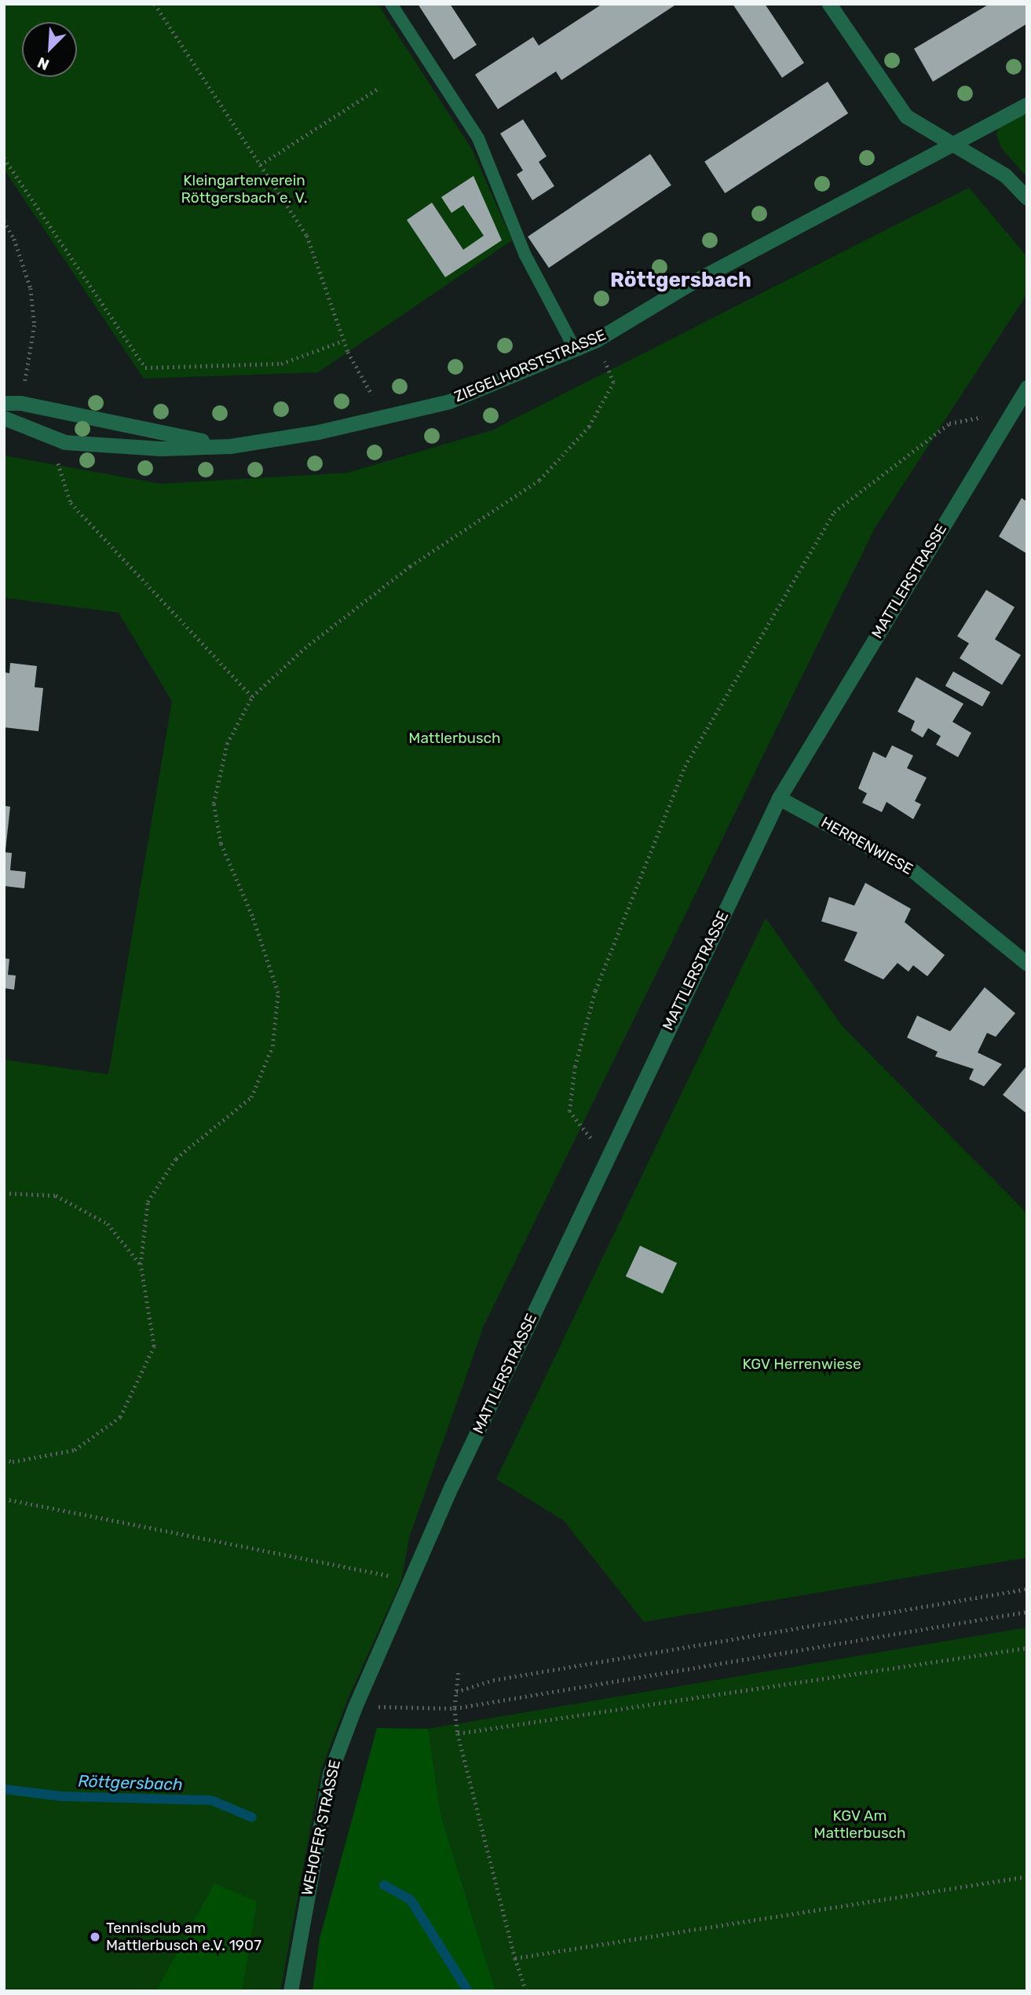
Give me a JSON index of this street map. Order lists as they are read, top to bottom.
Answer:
{
  "streets": {
    "street": [
      "ZIEGELHORSTSTRASSE",
      "MATTLERSTRASSE",
      "HERRENWIESE",
      "WEHOFER STRASSE"
    ]
  },
  "crossings": [
    ["MATTLERSTRASSE", "HERRENWIESE"],
    ["MATTLERSTRASSE", "WEHOFER STRASSE"]
  ],
  "districts": ["Röttgersbach"],
  "water": ["Röttgersbach"],
  "parks": [
    "Kleingartenverein Röttgersbach e. V.",
    "Mattlerbusch",
    "KGV Herrenwiese",
    "KGV Am Mattlerbusch"
  ],
  "places": ["Tennisclub am Mattlerbusch e.V. 1907"],
  "north": "bottom left"
}
